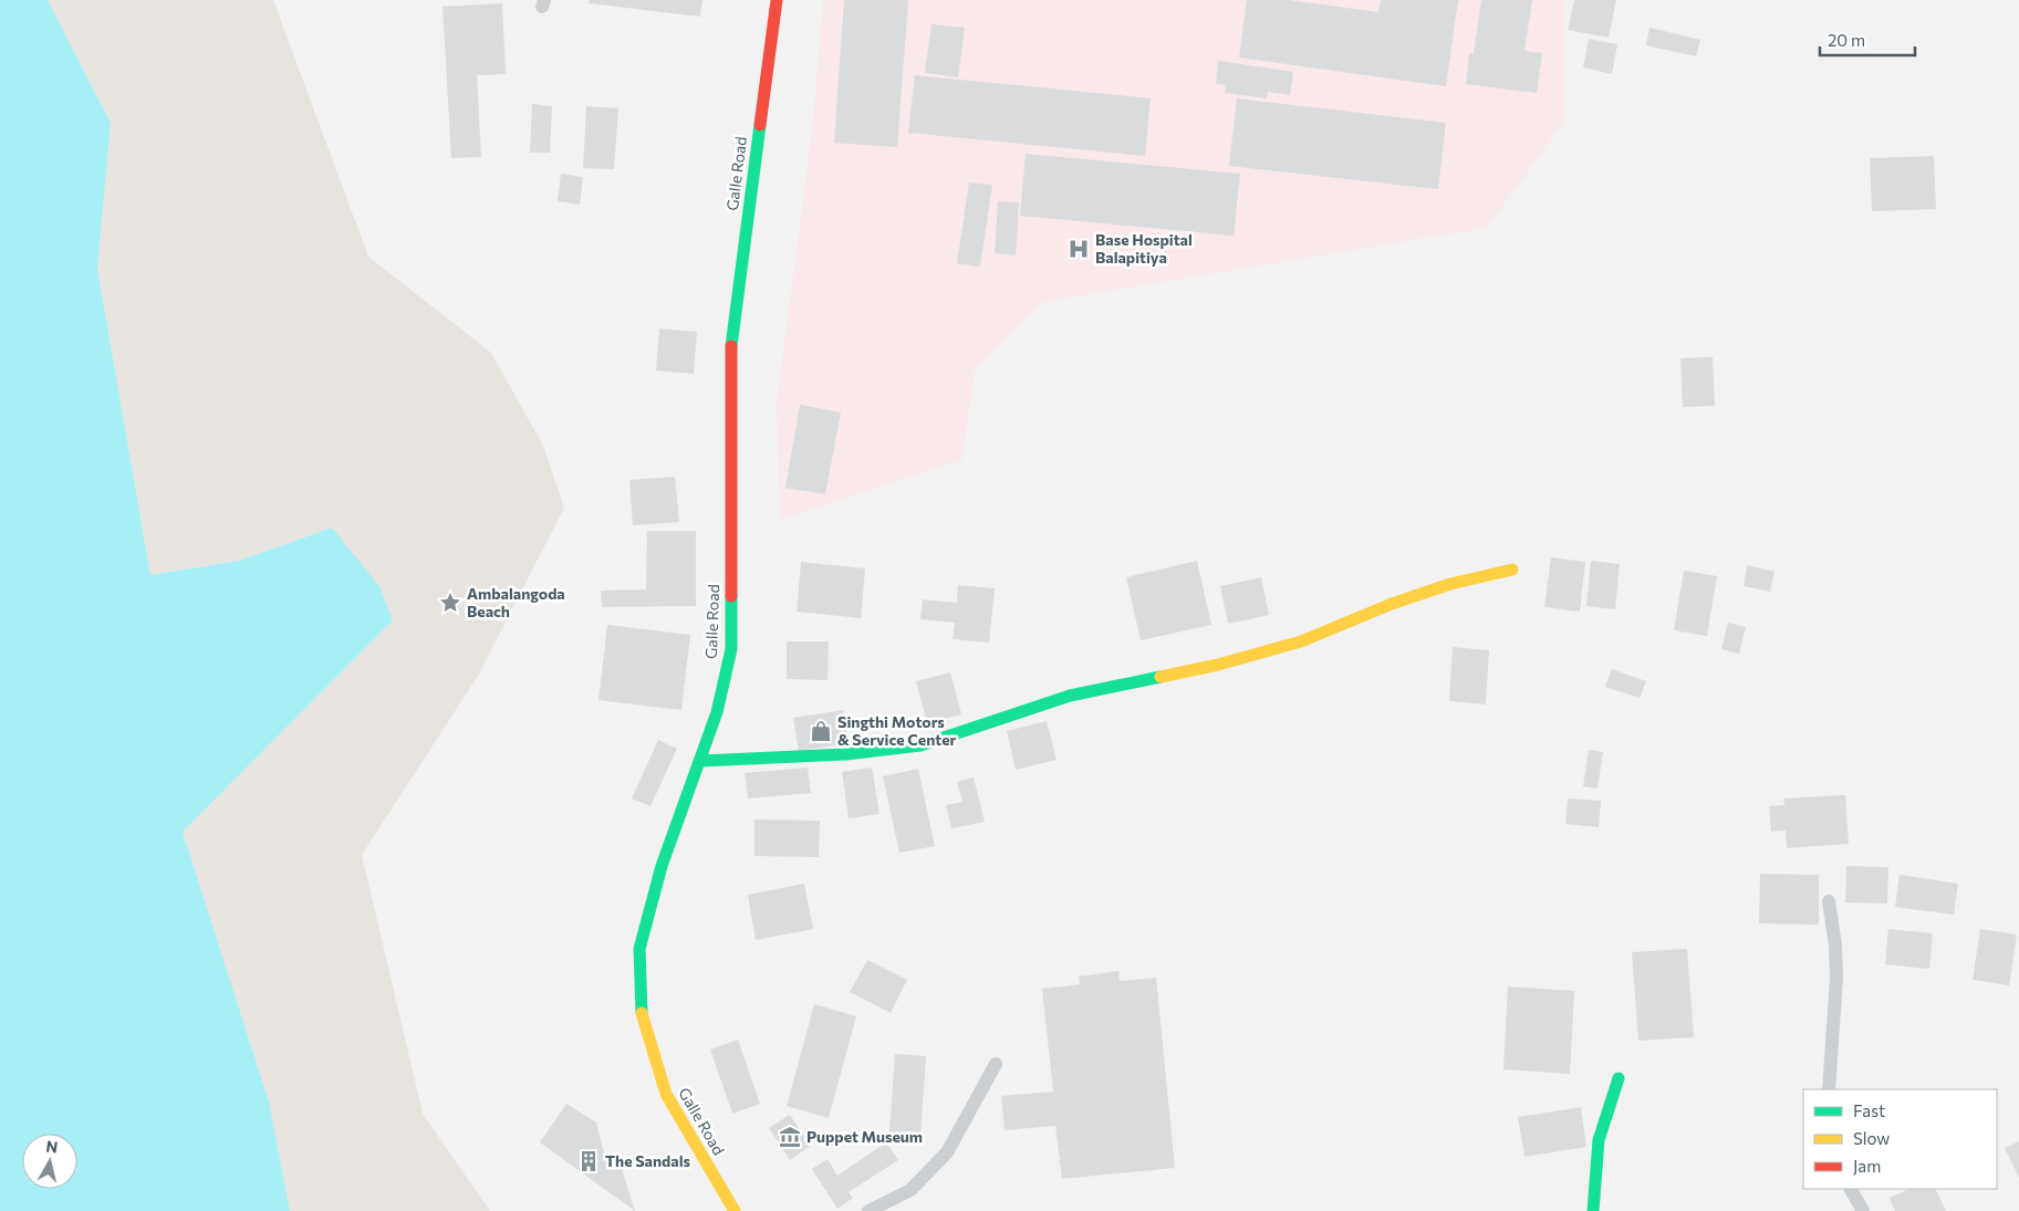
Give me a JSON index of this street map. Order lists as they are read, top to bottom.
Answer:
{
  "streets": {
    "main road": ["Galle Road"]
  },
  "places": {
    "hospital": ["Base Hospital Balapitiya"],
    "place": ["Ambalangoda Beach"],
    "shop": ["Singthi Motors & Service Center"],
    "museum": ["Puppet Museum"],
    "building": ["The Sandals"]
  },
  "legend": ["Fast", "Slow", "Jam"],
  "scale_bar": "20 m",
  "north": "top"
}
